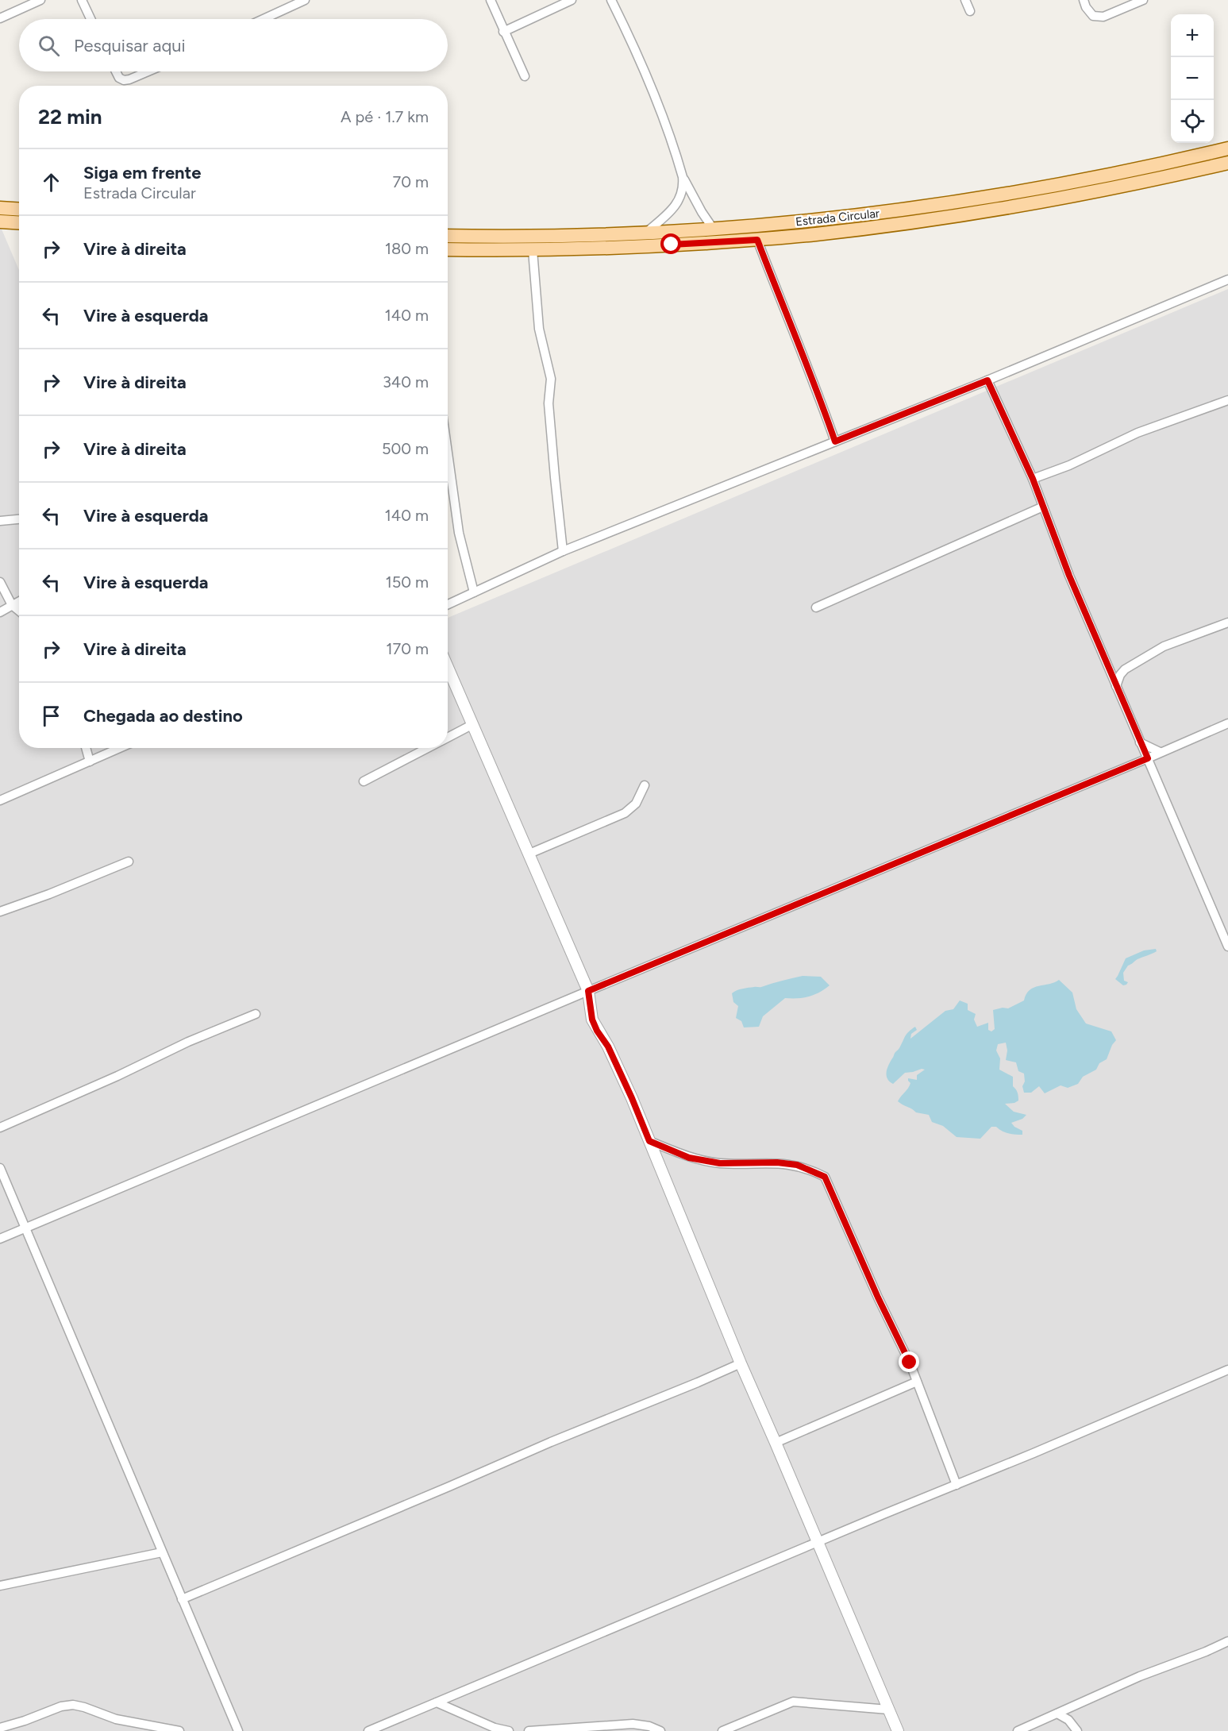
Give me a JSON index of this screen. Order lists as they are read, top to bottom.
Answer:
{
  "streets": {
    "main road": ["Estrada Circular"]
  },
  "page": {
    "map_buttons": ["+", "−"],
    "search": "Pesquisar aqui",
    "heading": ["22 min", "A pé · 1.7 km"],
    "list": [
      ["Siga em frente", "Estrada Circular", "70 m"],
      ["Vire à direita", "180 m"],
      ["Vire à esquerda", "140 m"],
      ["Vire à direita", "340 m"],
      ["Vire à direita", "500 m"],
      ["Vire à esquerda", "140 m"],
      ["Vire à esquerda", "150 m"],
      ["Vire à direita", "170 m"],
      "Chegada ao destino"
    ]
  }
}
